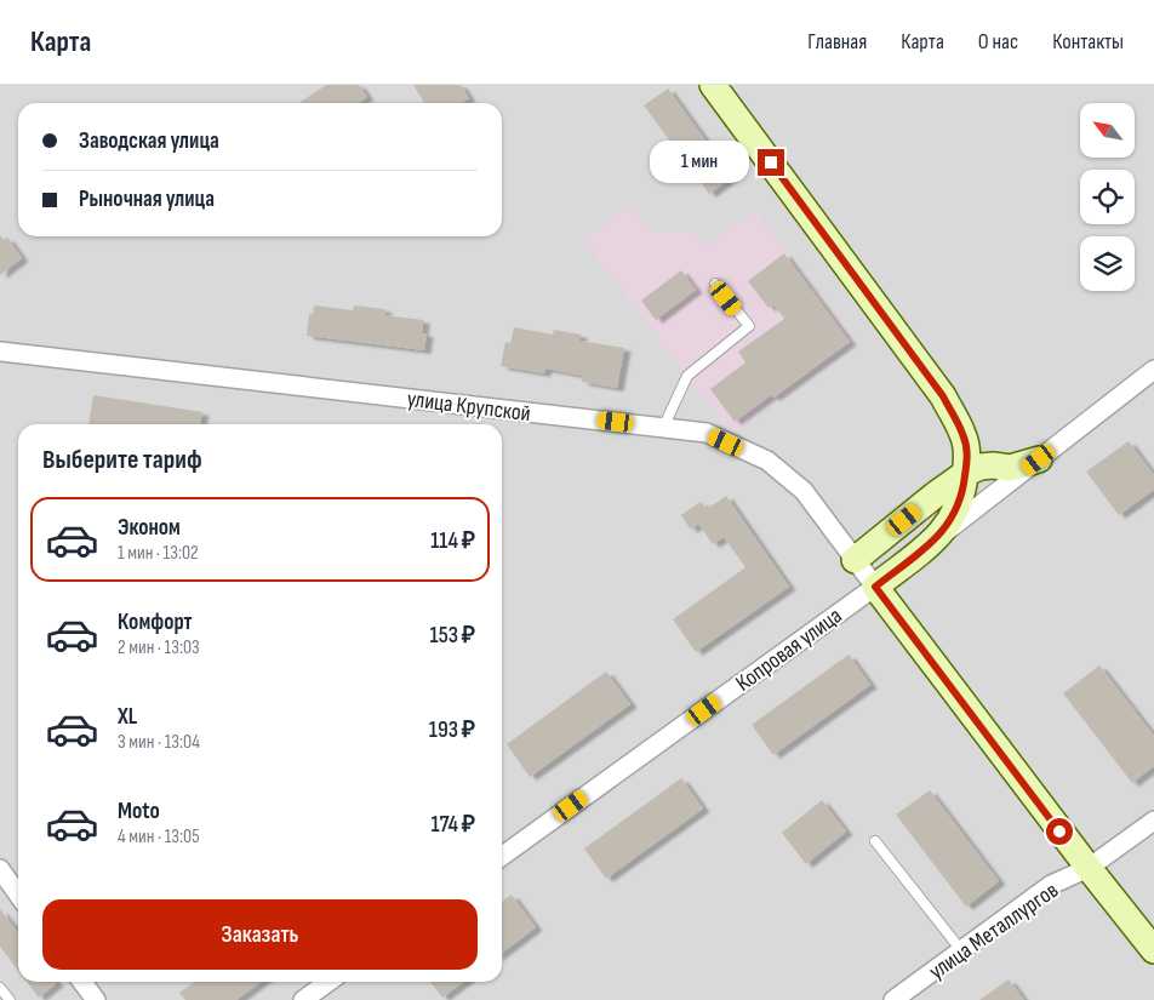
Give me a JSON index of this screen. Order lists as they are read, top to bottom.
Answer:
{
  "streets": {
    "street": ["улица Крупской", "Копровая улица", "улица Металлургов"]
  },
  "crossings": [
    ["улица Крупской", "Копровая улица"]
  ],
  "north": "top left",
  "page": {
    "header": "Карта",
    "nav": [
      "Главная",
      "Карта",
      "О нас",
      "Контакты"
    ],
    "banner": ["Заводская улица", "Рыночная улица"],
    "bubble": "1 мин",
    "heading": "Выберите тариф",
    "list": [
      {
        "name": "Эконом",
        "note": "1 мин · 13:02",
        "value": "114 ₽"
      },
      {
        "name": "Комфорт",
        "note": "2 мин · 13:03",
        "value": "153 ₽"
      },
      {
        "name": "XL",
        "note": "3 мин · 13:04",
        "value": "193 ₽"
      },
      {
        "name": "Moto",
        "note": "4 мин · 13:05",
        "value": "174 ₽"
      }
    ],
    "buttons": "Заказать"
  }
}
